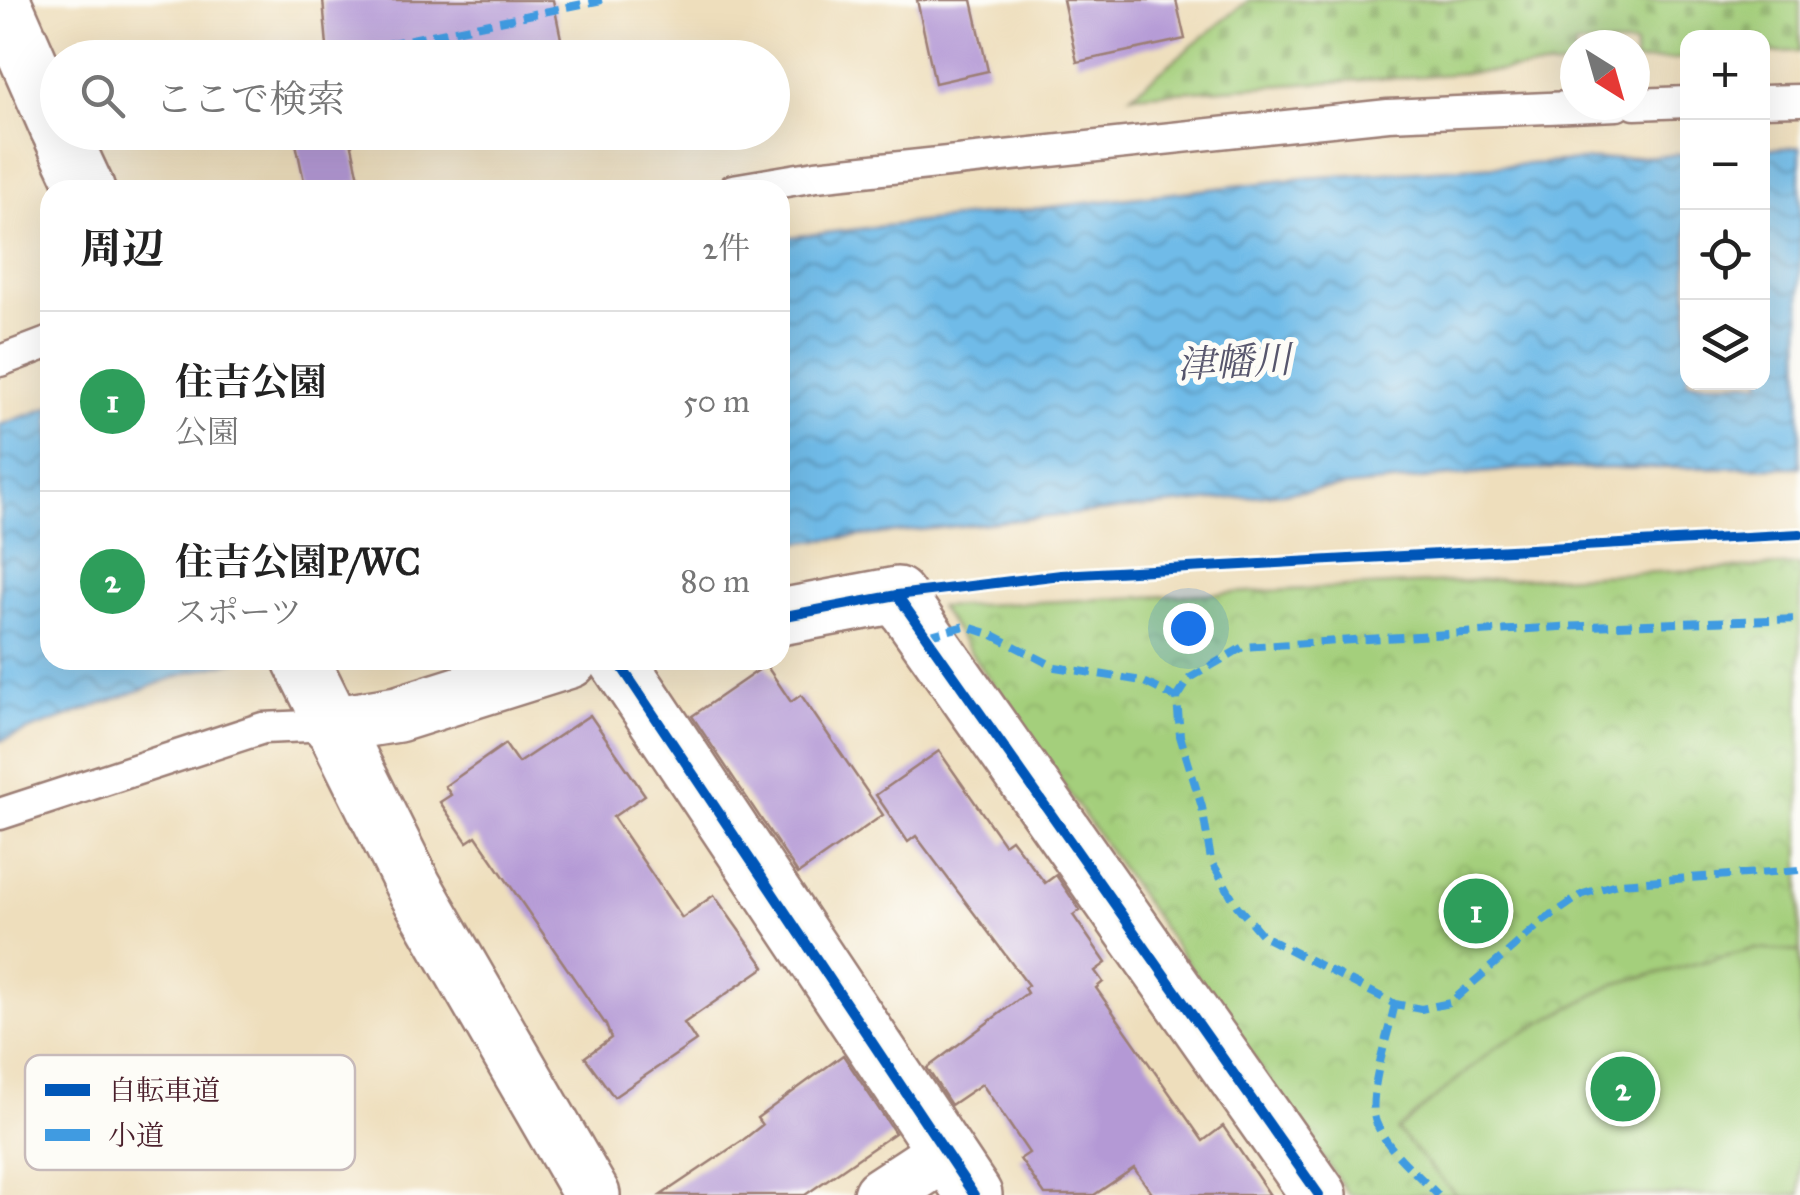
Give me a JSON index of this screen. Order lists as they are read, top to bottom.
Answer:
{
  "water": ["津幡川"],
  "legend": ["自転車道", "小道"],
  "north": "bottom right",
  "page": {
    "map_buttons": ["+", "−"],
    "search": "ここで検索",
    "heading": ["周辺", "2件"],
    "list": [
      {
        "mark": "1",
        "name": "住吉公園",
        "note": "公園",
        "value": "50 m"
      },
      {
        "mark": "2",
        "name": "住吉公園P/WC",
        "note": "スポーツ",
        "value": "80 m"
      }
    ],
    "pins": ["1", "2"]
  }
}
